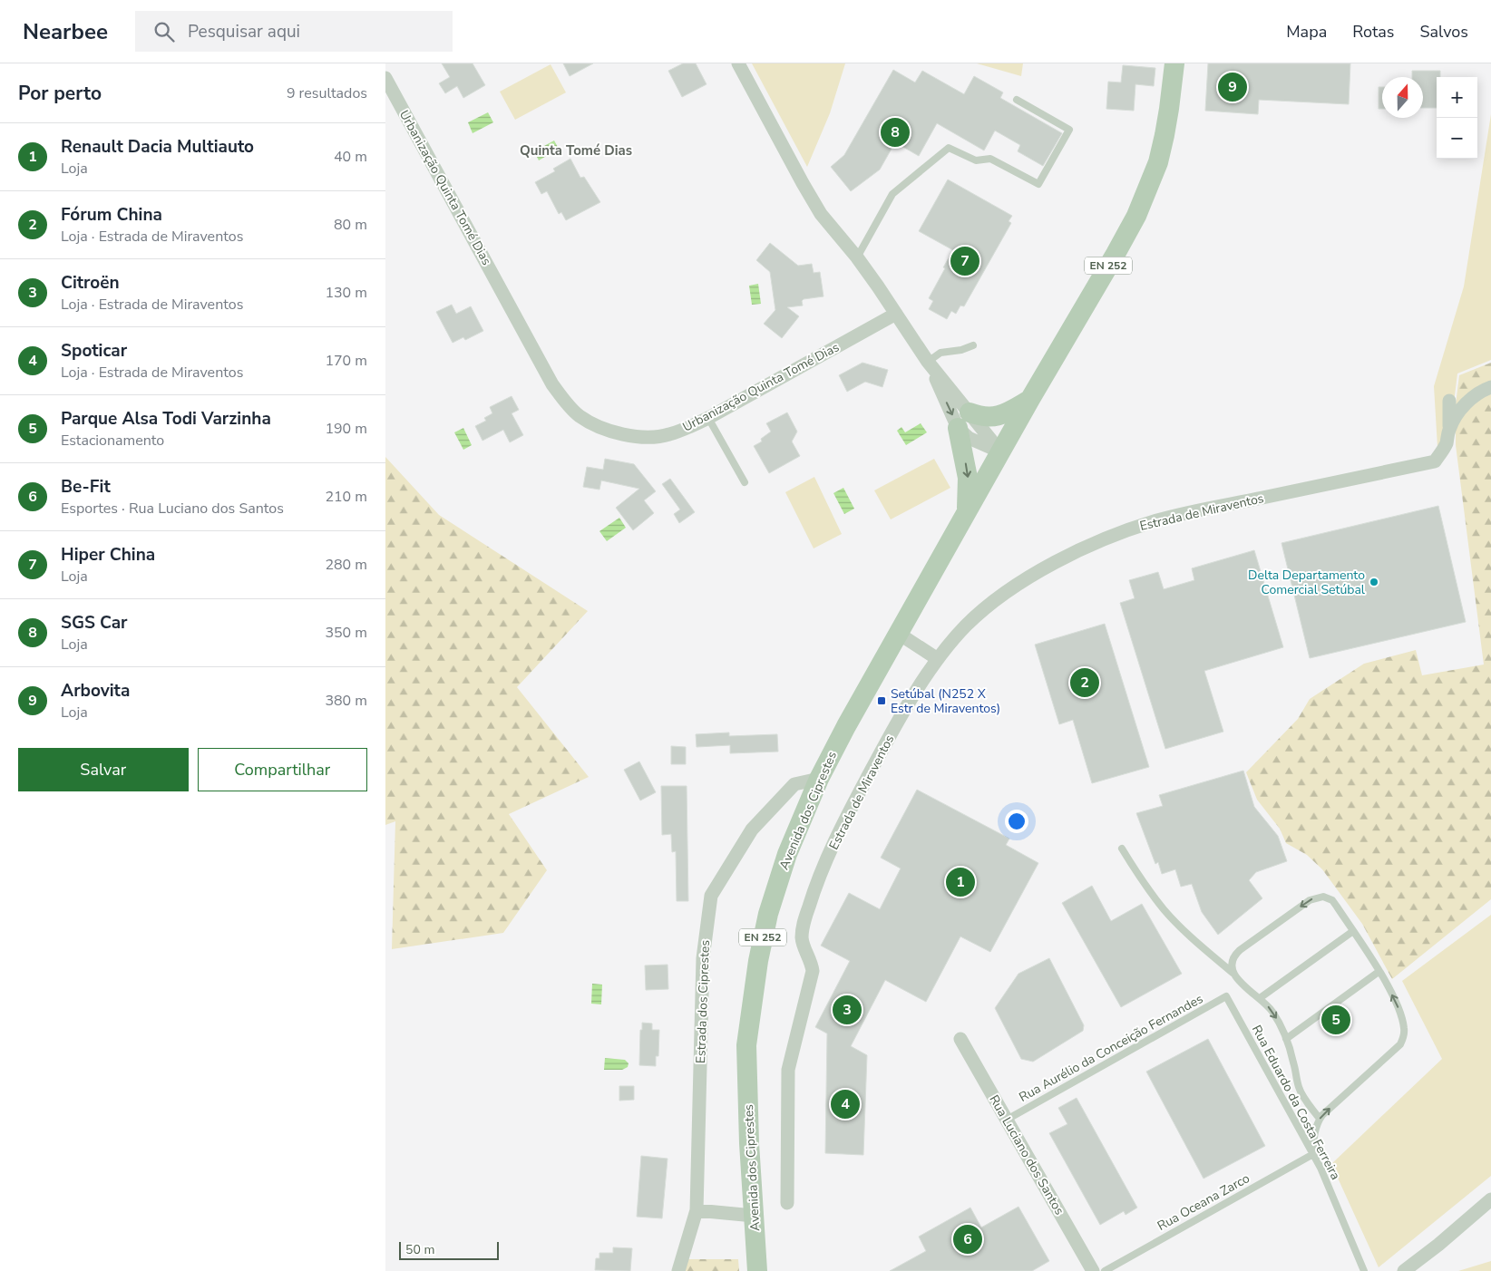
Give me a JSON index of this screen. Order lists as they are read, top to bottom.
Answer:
{
  "streets": {
    "main road": ["EN 252", "Avenida dos Ciprestes"],
    "street": [
      "Urbanização Quinta Tomé Dias",
      "Estrada de Miraventos",
      "Estrada dos Ciprestes",
      "Rua Luciano dos Santos"
    ],
    "lane": ["Rua Aurélio da Conceição Fernandes", "Rua Eduardo da Costa Ferreira", "Rua Oceana Zarco"]
  },
  "crossings": [
    ["EN 252", "Avenida dos Ciprestes"],
    ["Avenida dos Ciprestes", "Estrada dos Ciprestes"],
    ["Rua Aurélio da Conceição Fernandes", "Rua Eduardo da Costa Ferreira"],
    ["Rua Aurélio da Conceição Fernandes", "Rua Luciano dos Santos"],
    ["Rua Eduardo da Costa Ferreira", "Rua Oceana Zarco"]
  ],
  "districts": ["Quinta Tomé Dias"],
  "places": {
    "other": ["Delta Departamento Comercial Setúbal"],
    "transit": ["Setúbal (N252 X Estr de Miraventos)"]
  },
  "scale_bar": "50 m",
  "north": "top",
  "page": {
    "header": "Nearbee",
    "search": "Pesquisar aqui",
    "nav": ["Mapa", "Rotas", "Salvos"],
    "heading": ["Por perto", "9 resultados"],
    "pins": [
      "9",
      "8",
      "7",
      "2",
      "1",
      "3",
      "5",
      "4",
      "6"
    ],
    "map_buttons": ["+", "−"],
    "list": [
      {
        "mark": "1",
        "name": "Renault Dacia Multiauto",
        "note": "Loja",
        "value": "40 m"
      },
      {
        "mark": "2",
        "name": "Fórum China",
        "note": "Loja · Estrada de Miraventos",
        "value": "80 m"
      },
      {
        "mark": "3",
        "name": "Citroën",
        "note": "Loja · Estrada de Miraventos",
        "value": "130 m"
      },
      {
        "mark": "4",
        "name": "Spoticar",
        "note": "Loja · Estrada de Miraventos",
        "value": "170 m"
      },
      {
        "mark": "5",
        "name": "Parque Alsa Todi Varzinha",
        "note": "Estacionamento",
        "value": "190 m"
      },
      {
        "mark": "6",
        "name": "Be-Fit",
        "note": "Esportes · Rua Luciano dos Santos",
        "value": "210 m"
      },
      {
        "mark": "7",
        "name": "Hiper China",
        "note": "Loja",
        "value": "280 m"
      },
      {
        "mark": "8",
        "name": "SGS Car",
        "note": "Loja",
        "value": "350 m"
      },
      {
        "mark": "9",
        "name": "Arbovita",
        "note": "Loja",
        "value": "380 m"
      }
    ],
    "buttons": ["Salvar", "Compartilhar"],
    "scale": "50 m"
  }
}
